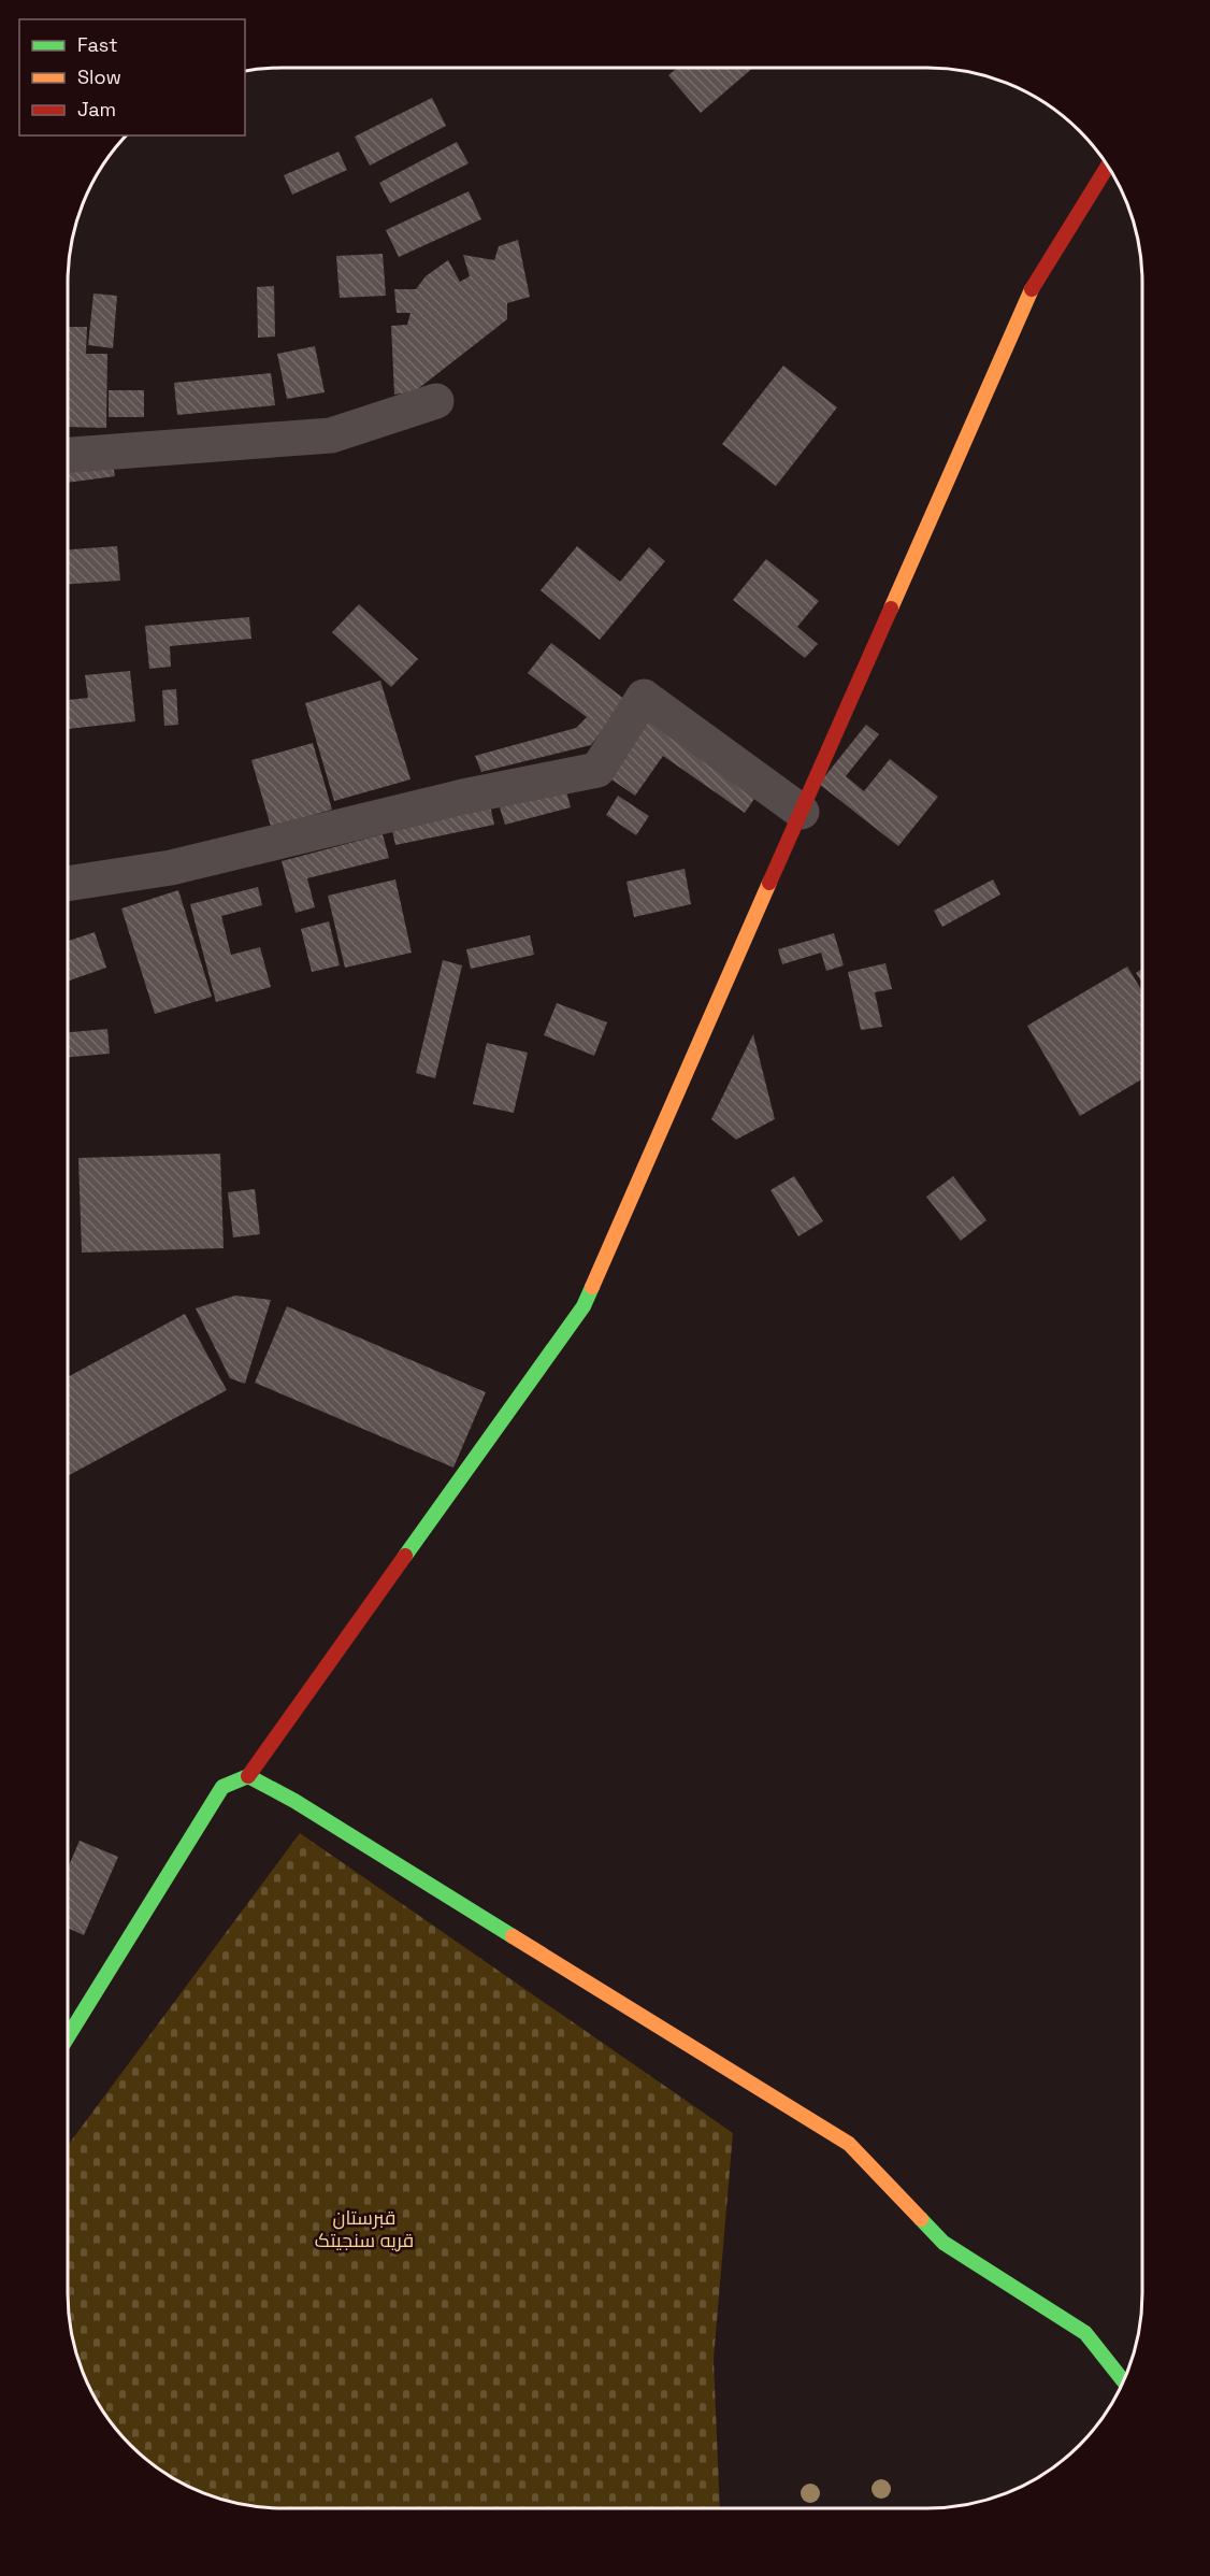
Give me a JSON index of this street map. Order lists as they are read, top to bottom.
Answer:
{
  "parks": ["قبرستان قریه سنجیتک"],
  "legend": ["Fast", "Slow", "Jam"]
}
